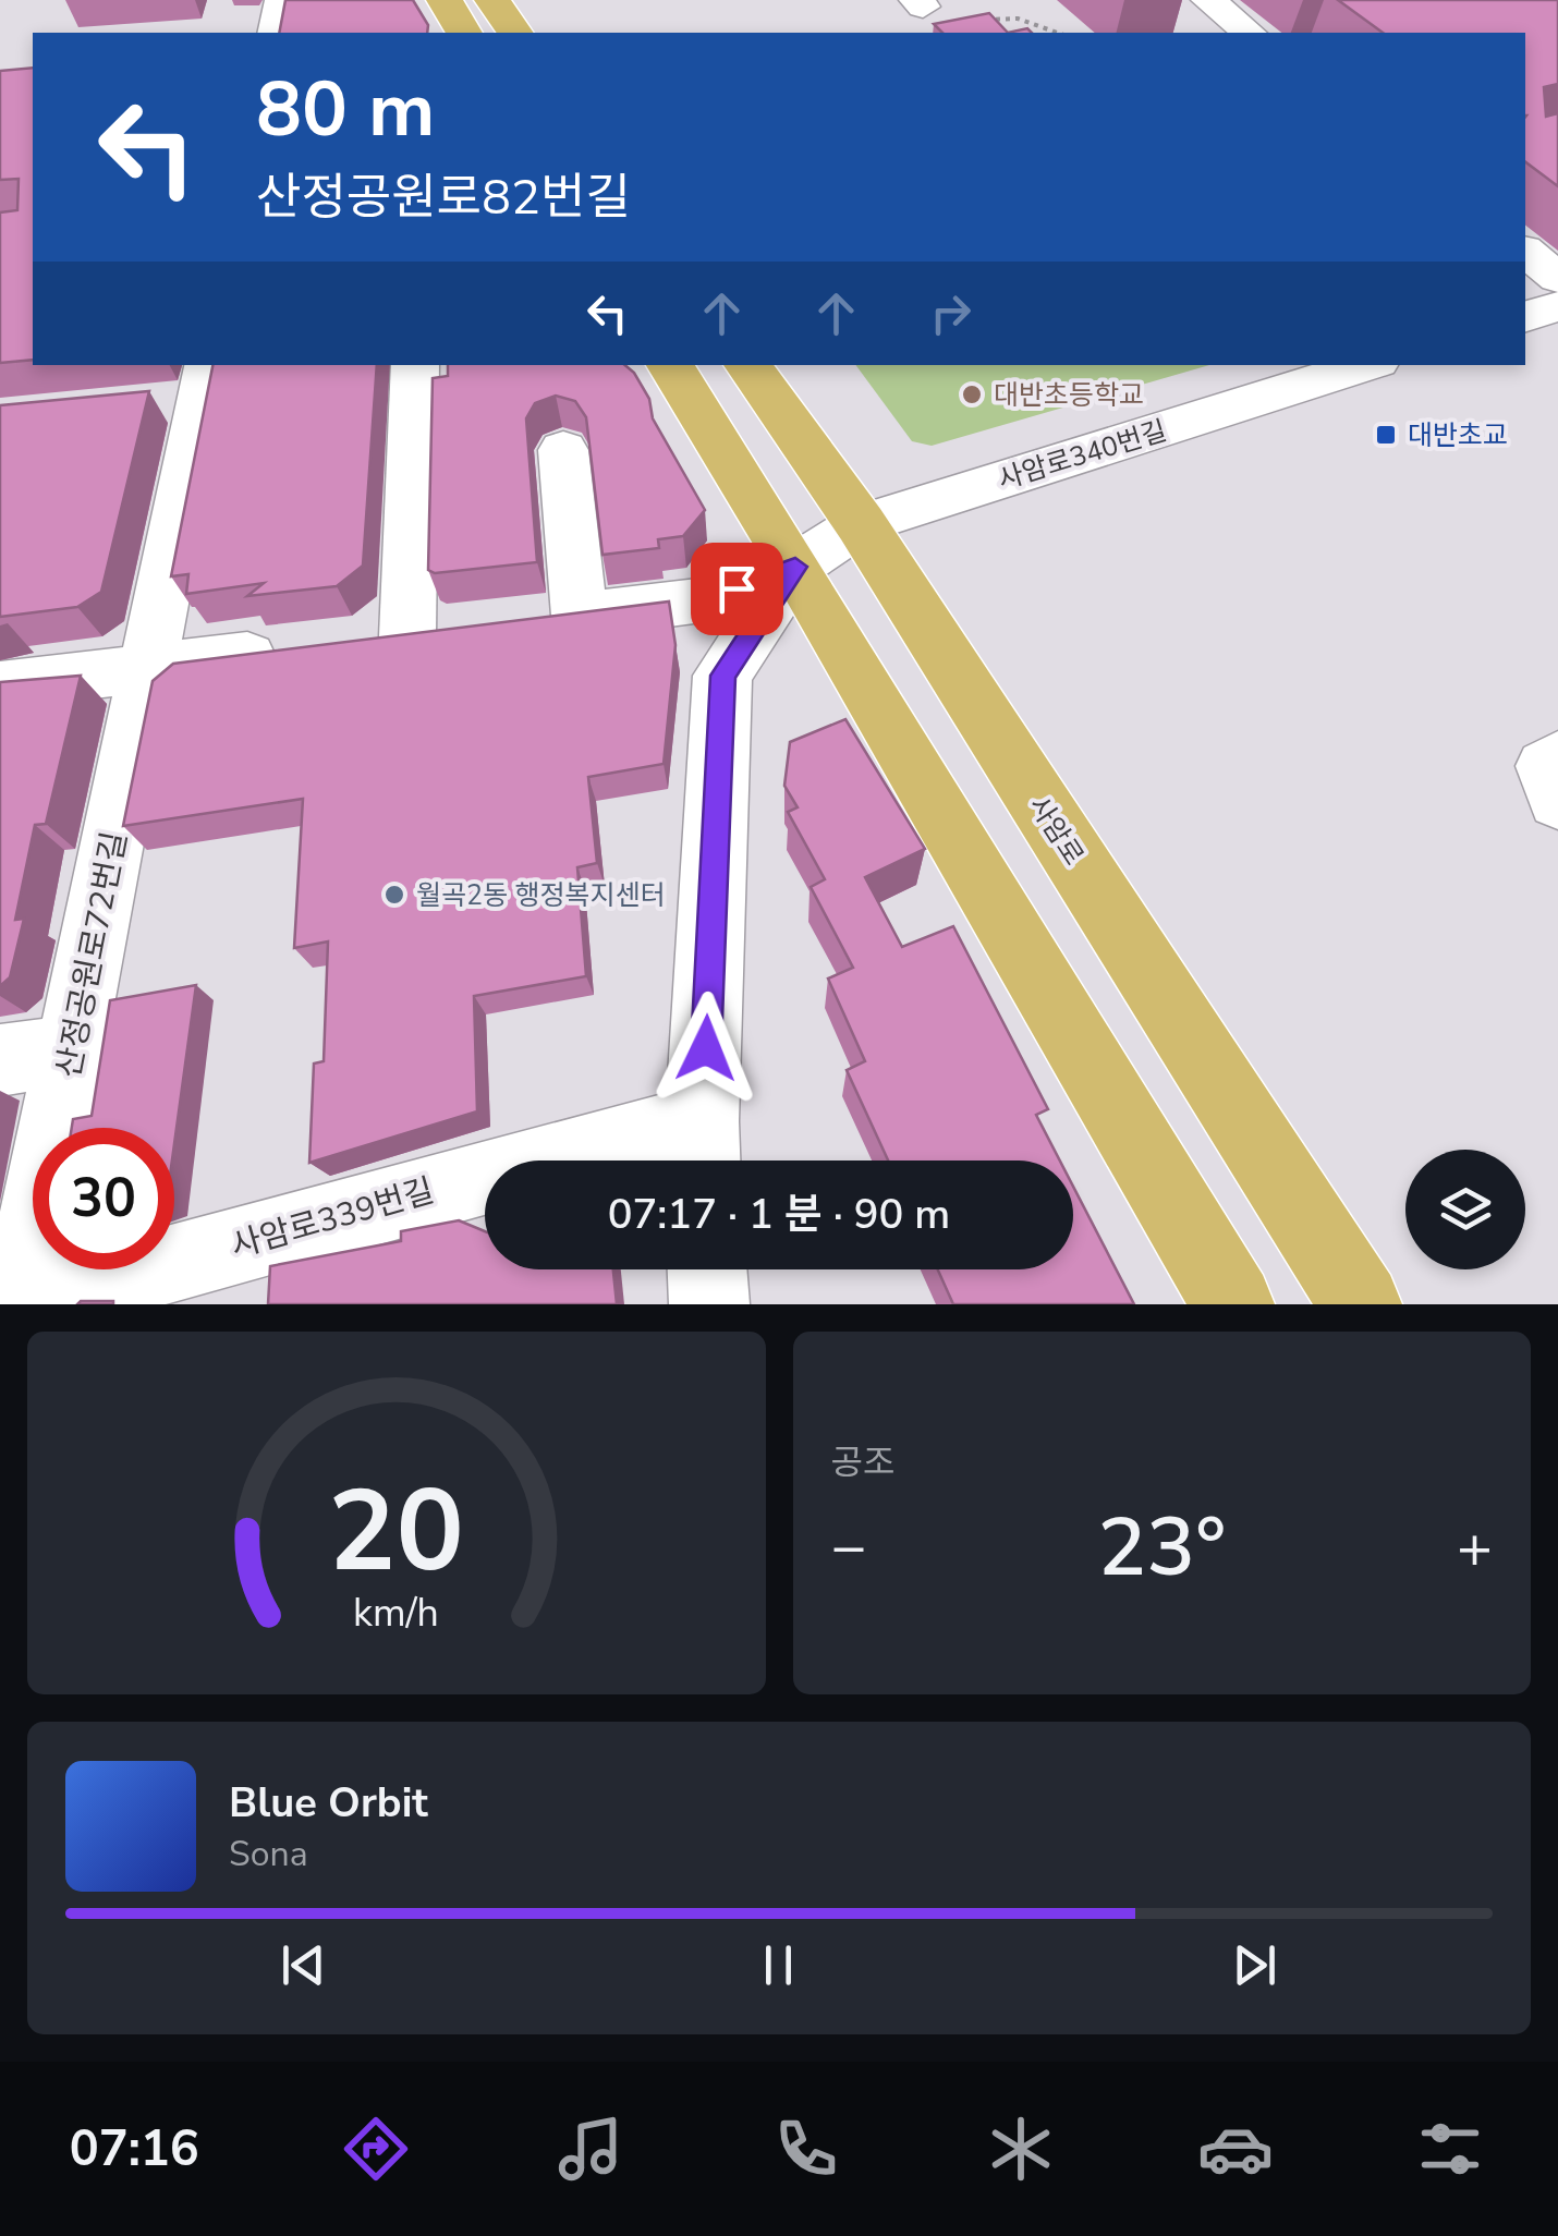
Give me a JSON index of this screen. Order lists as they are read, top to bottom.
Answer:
{
  "streets": {
    "main road": ["사암로"],
    "street": ["사암로340번길", "산정공원로72번길", "사암로339번길"]
  },
  "crossings": [
    ["사암로340번길", "사암로"],
    ["사암로340번길", "사암로339번길"]
  ],
  "places": {
    "other": ["대반초등학교", "월곡2동 행정복지센터"],
    "transit": ["대반초교"]
  },
  "page": {
    "turn": ["80 m", "산정공원로82번길"],
    "limit": "30",
    "trip": "07:17 · 1 분 · 90 m",
    "tile": "공조",
    "heat": ["−", "23°", "+"],
    "song": ["Blue Orbit", "Sona"],
    "tabs": "07:16",
    "gauge": ["20", "km/h"]
  }
}
